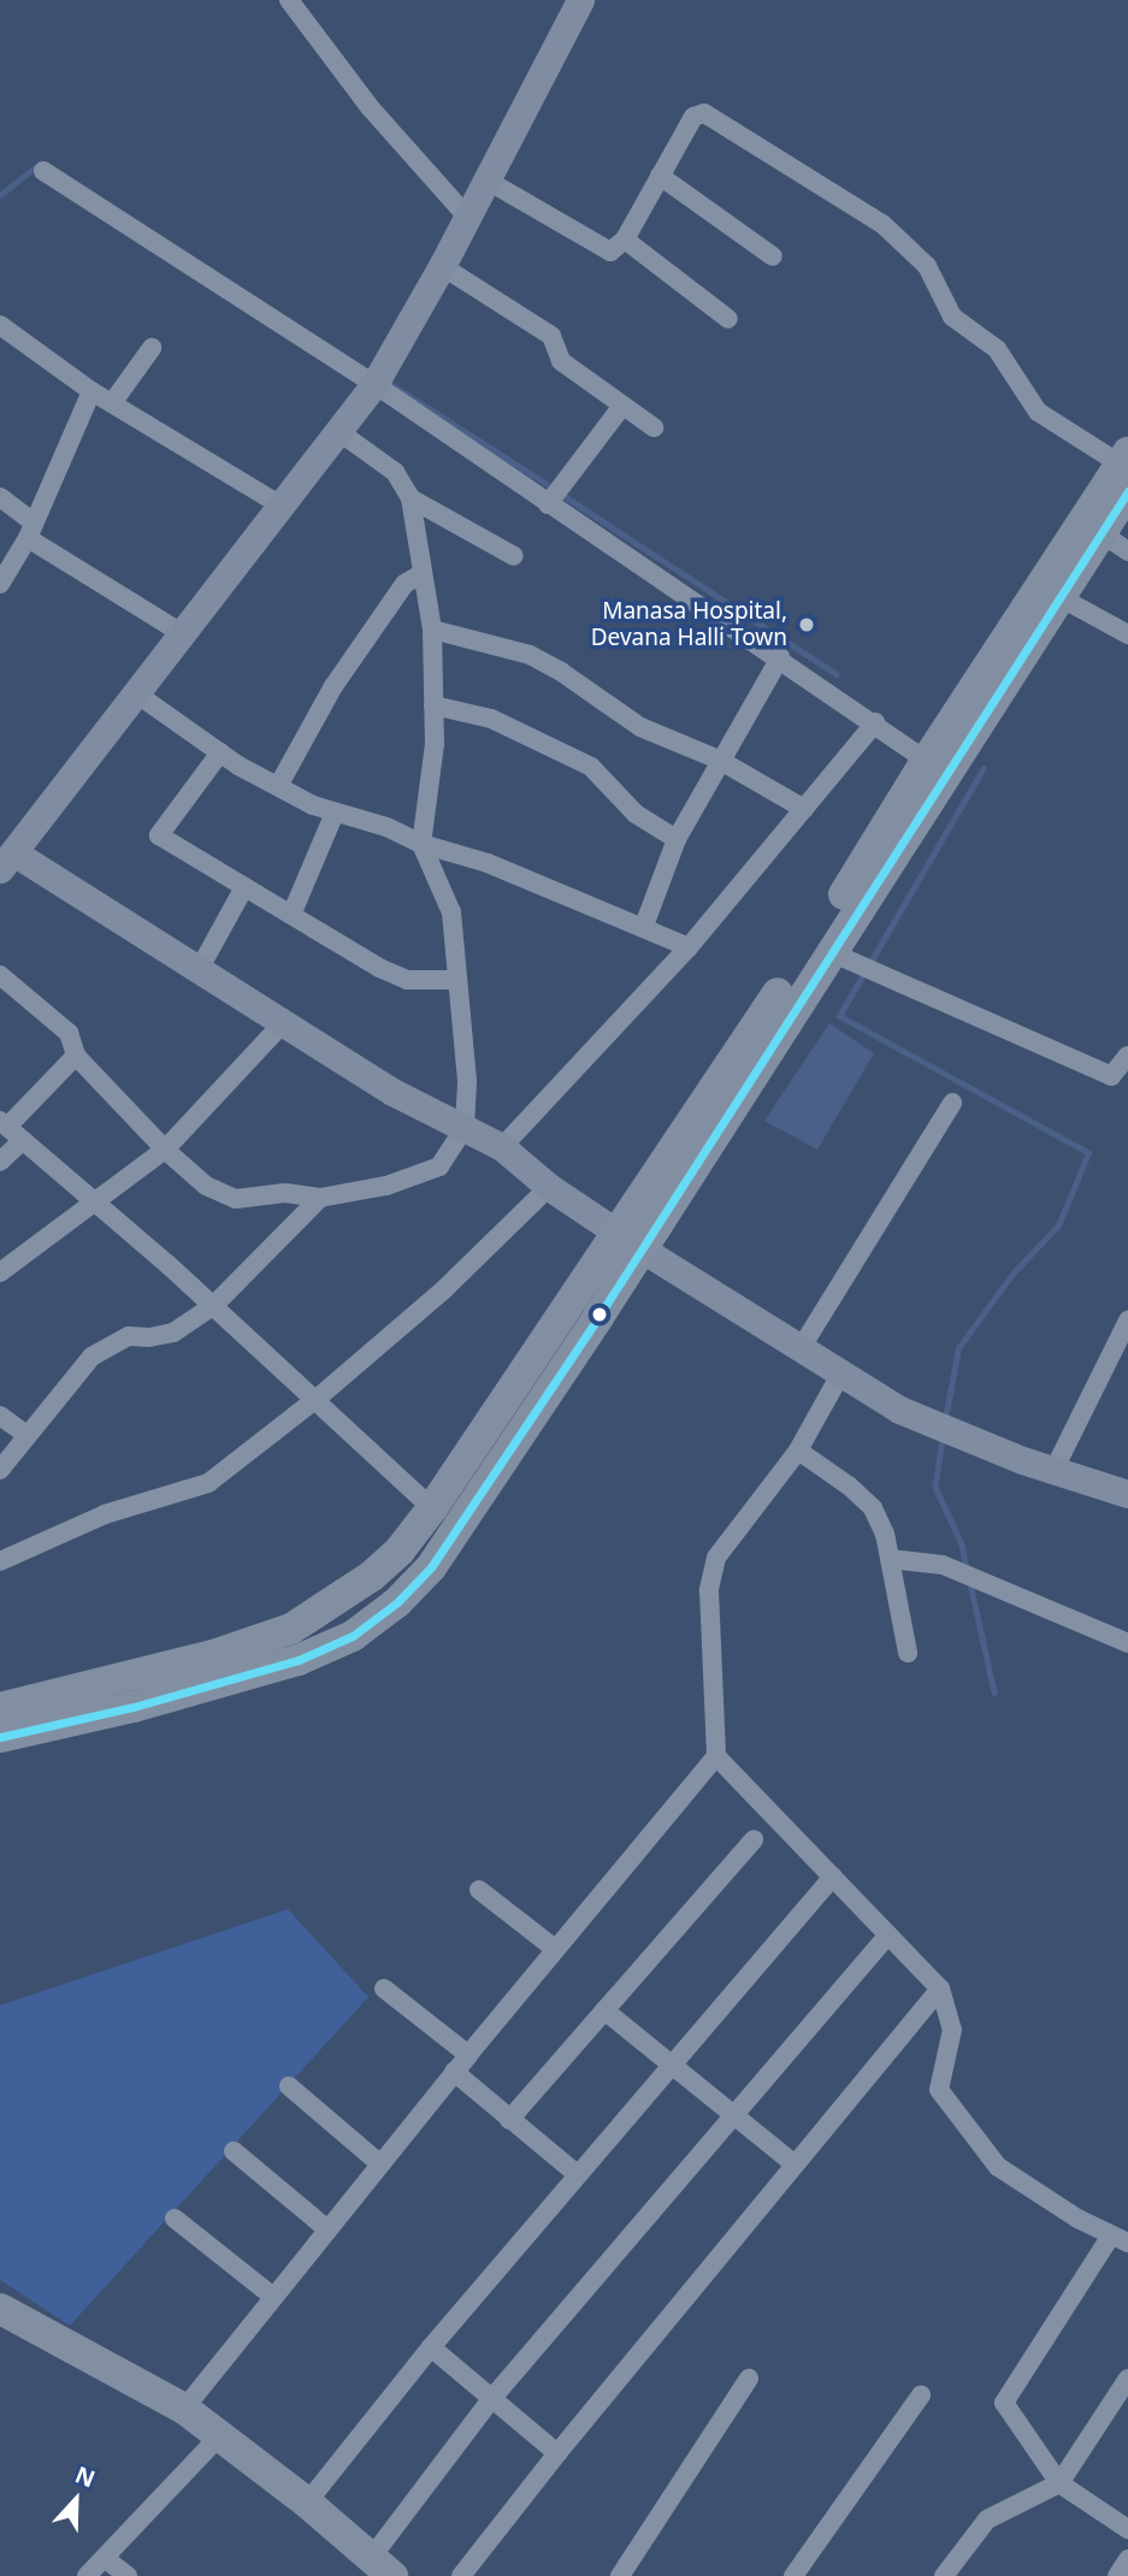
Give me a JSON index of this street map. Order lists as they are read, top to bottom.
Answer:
{
  "places": ["Manasa Hospital, Devana Halli Town"],
  "north": "top"
}
